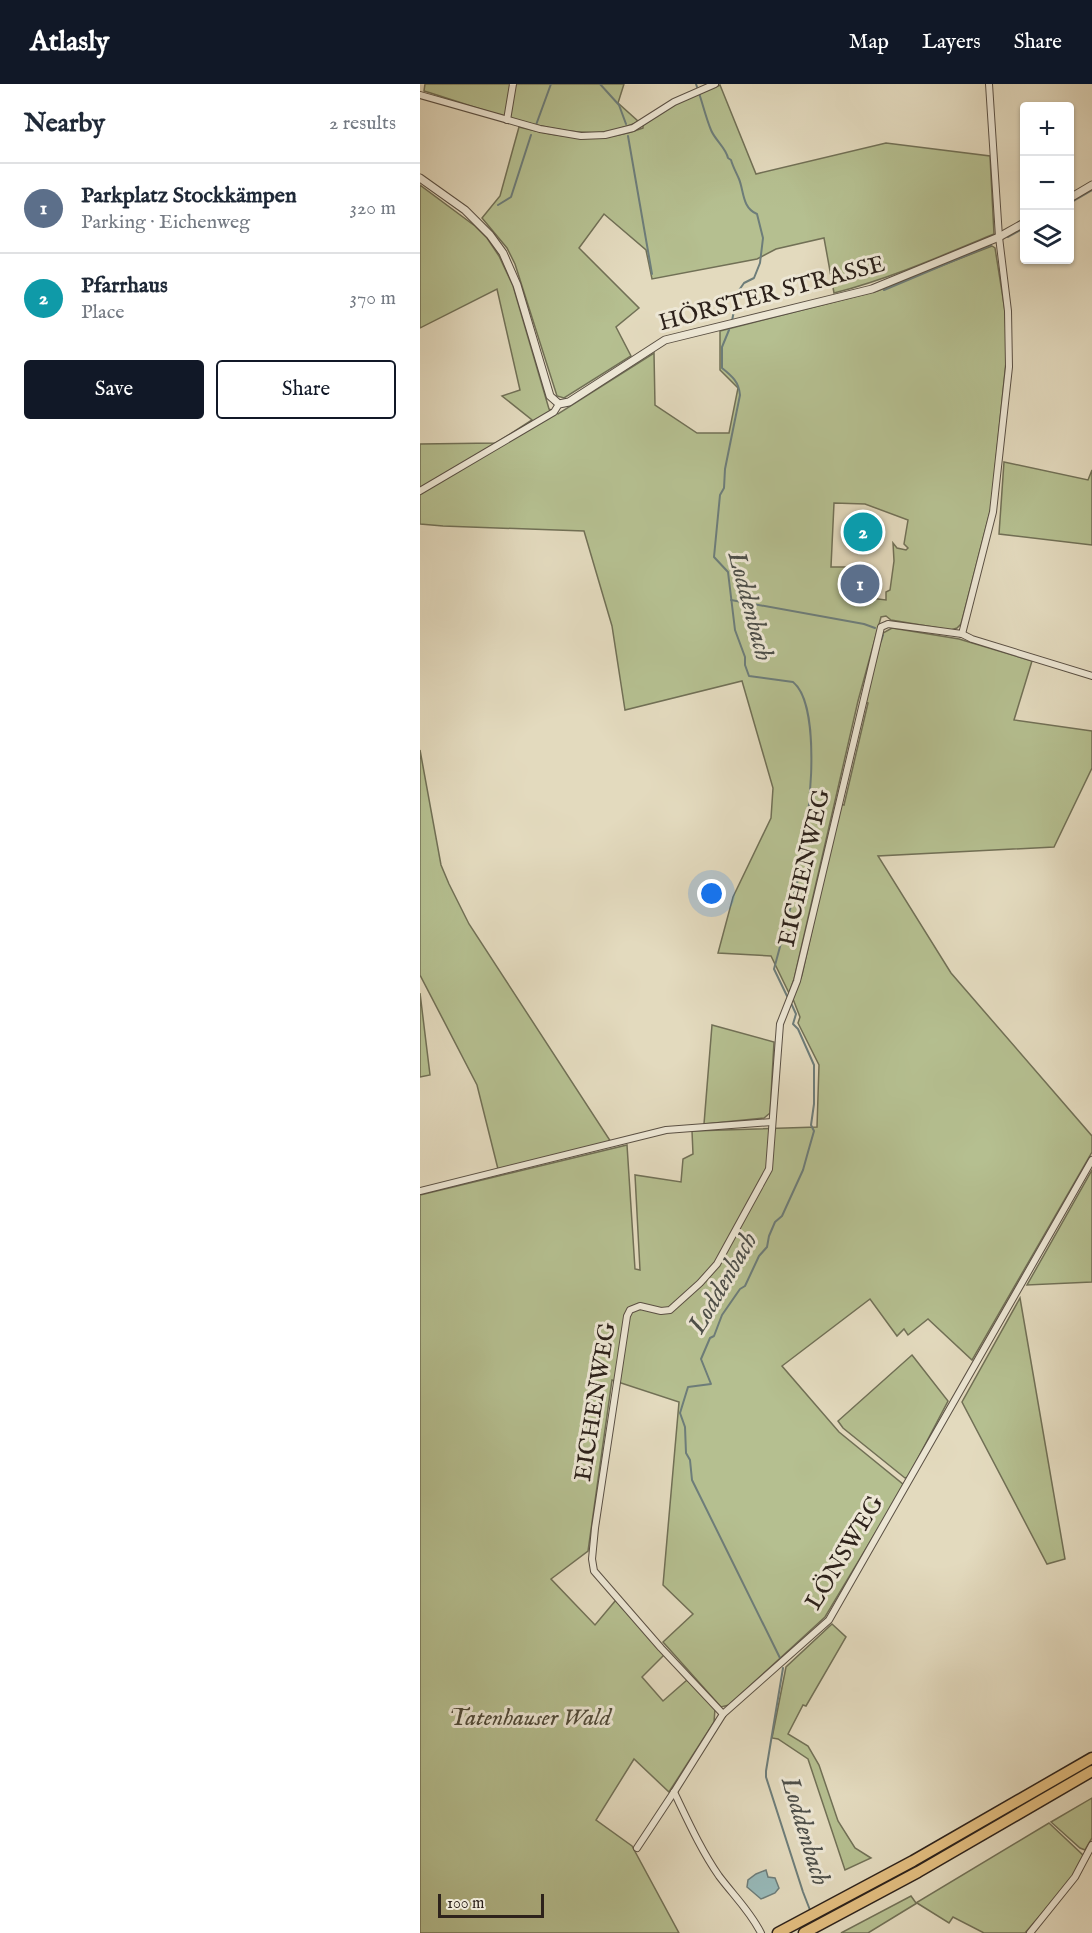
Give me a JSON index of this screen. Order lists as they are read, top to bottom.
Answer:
{
  "streets": {
    "street": ["HÖRSTER STRASSE", "EICHENWEG", "LÖNSWEG"]
  },
  "crossings": [
    ["EICHENWEG", "LÖNSWEG"]
  ],
  "water": ["Loddenbach"],
  "parks": ["Tatenhauser Wald"],
  "scale_bar": "100 m",
  "page": {
    "header": "Atlasly",
    "nav": ["Map", "Layers", "Share"],
    "heading": ["Nearby", "2 results"],
    "map_buttons": ["+", "−"],
    "list": [
      {
        "mark": "1",
        "name": "Parkplatz Stockkämpen",
        "note": "Parking · Eichenweg",
        "value": "320 m"
      },
      {
        "mark": "2",
        "name": "Pfarrhaus",
        "note": "Place",
        "value": "370 m"
      }
    ],
    "buttons": ["Save", "Share"],
    "pins": ["2", "1"],
    "scale": "100 m"
  }
}
